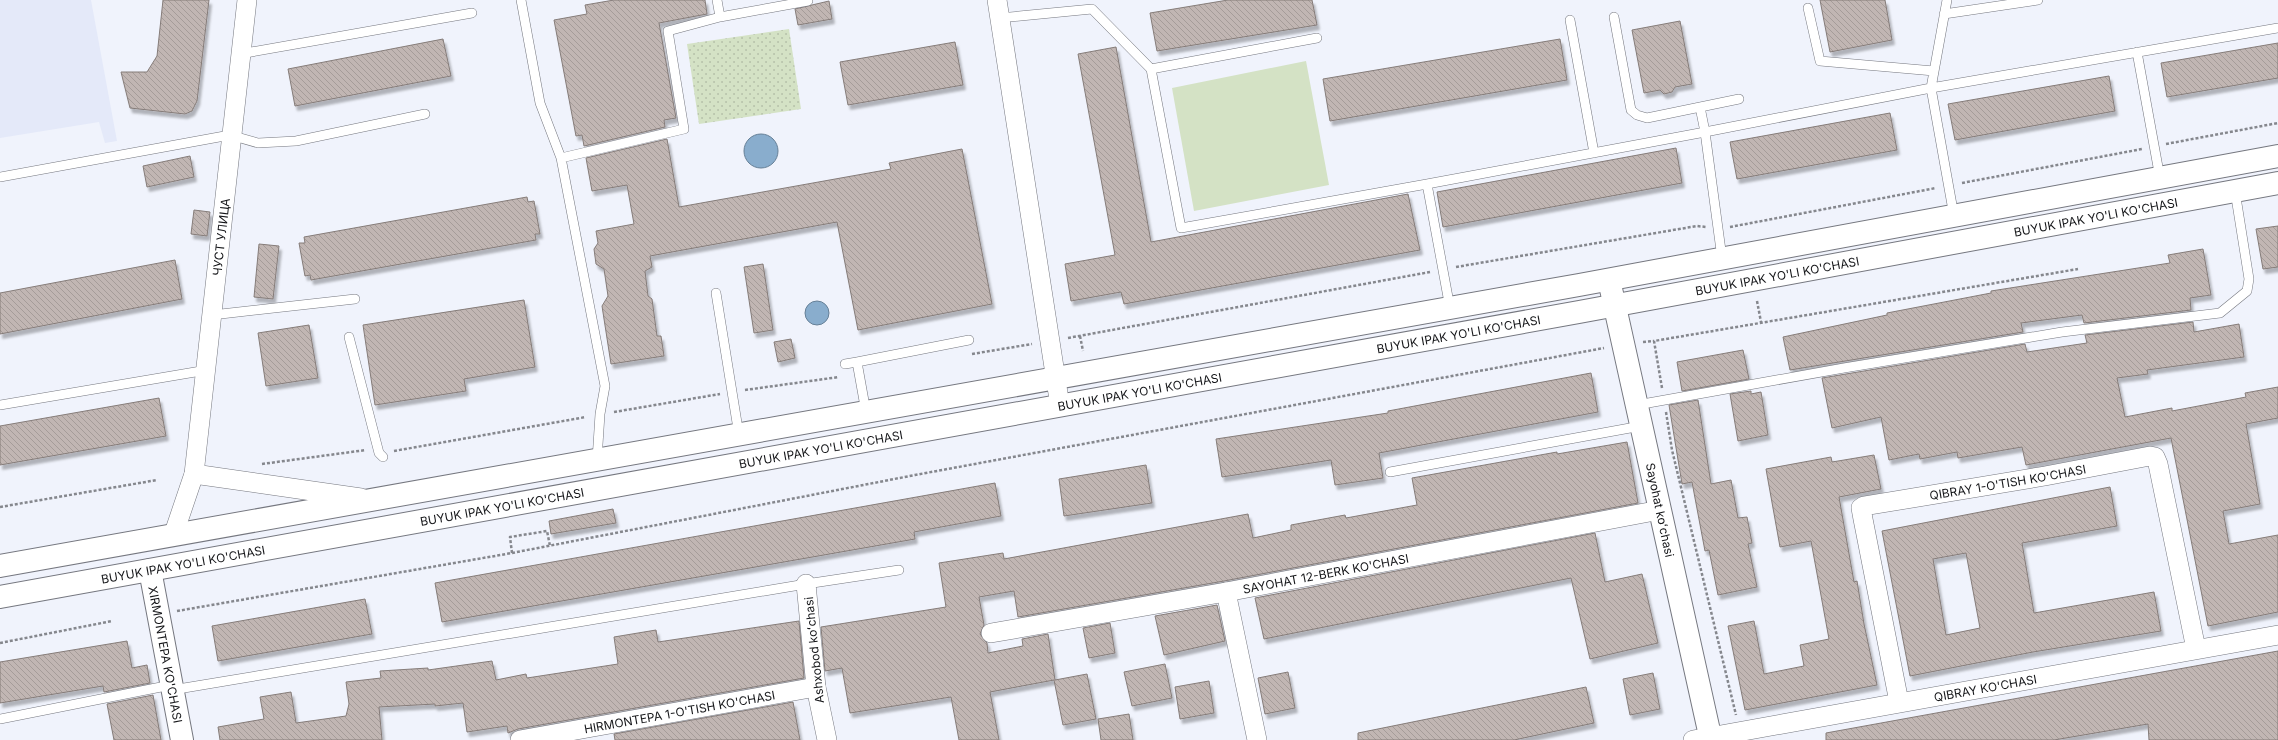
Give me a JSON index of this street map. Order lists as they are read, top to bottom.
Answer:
{
  "streets": {
    "main road": ["BUYUK IPAK YO'LI KO'CHASI", "Sayohat koʻchasi", "XIRMONTEPA KO'CHASI"],
    "street": [
      "ЧУСТ УЛИЦА",
      "QIBRAY 1-O'TISH KO'CHASI",
      "SAYOHAT 12-BERK KO'CHASI",
      "Ashxobod koʻchasi",
      "QIBRAY KO'CHASI",
      "HIRMONTEPA 1-O'TISH KO'CHASI"
    ]
  },
  "crossings": [
    ["BUYUK IPAK YO'LI KO'CHASI", "Sayohat koʻchasi"],
    ["BUYUK IPAK YO'LI KO'CHASI", "XIRMONTEPA KO'CHASI"],
    ["ЧУСТ УЛИЦА", "XIRMONTEPA KO'CHASI"],
    ["QIBRAY 1-O'TISH KO'CHASI", "QIBRAY KO'CHASI"],
    ["Sayohat koʻchasi", "SAYOHAT 12-BERK KO'CHASI"],
    ["Sayohat koʻchasi", "QIBRAY KO'CHASI"],
    ["Ashxobod koʻchasi", "HIRMONTEPA 1-O'TISH KO'CHASI"]
  ]
}
